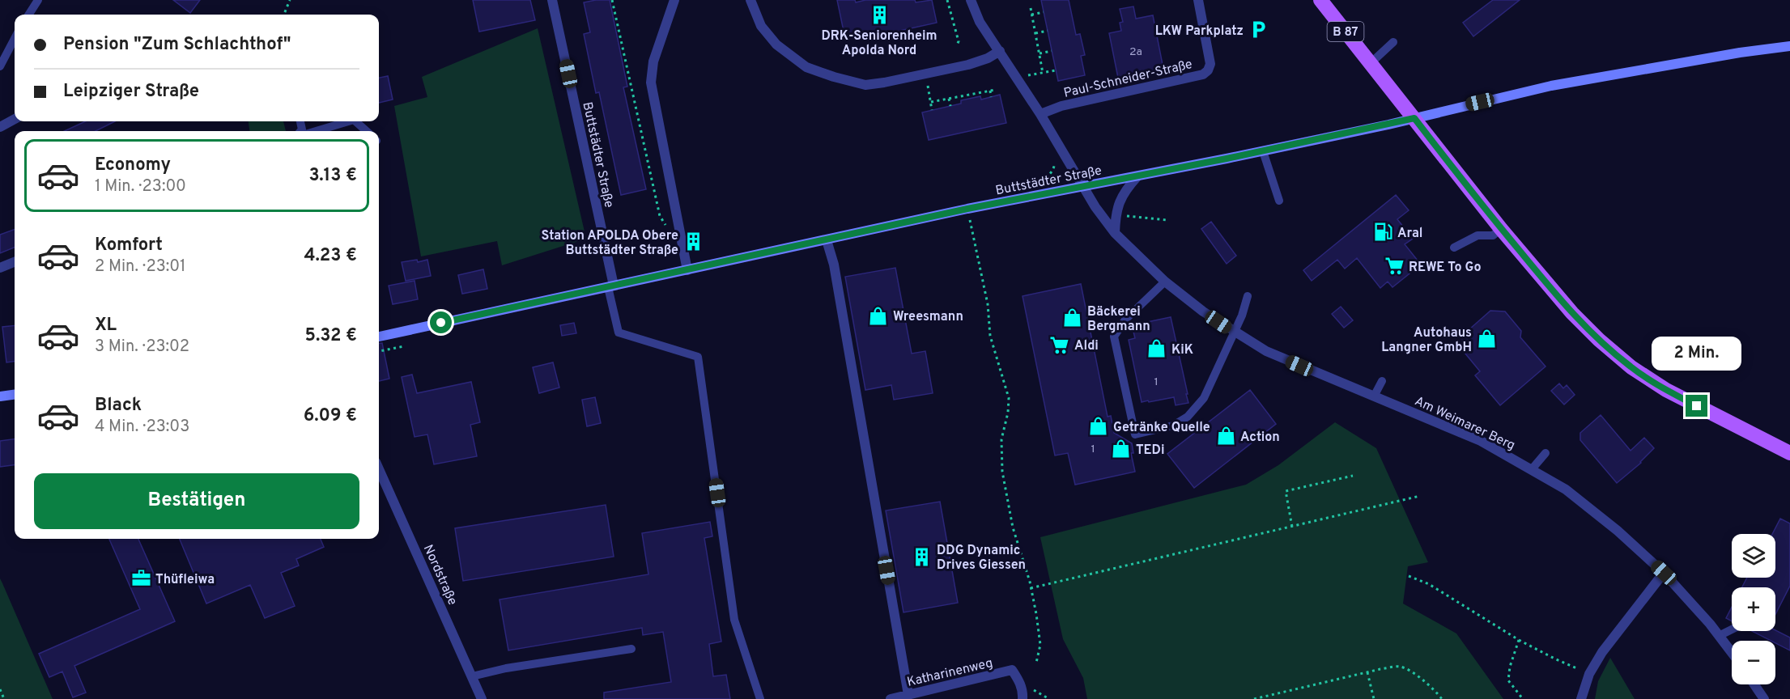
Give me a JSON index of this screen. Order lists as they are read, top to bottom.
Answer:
{
  "streets": {
    "main road": ["B 87"],
    "street": [
      "Paul-Schneider-Straße",
      "Buttstädter Straße",
      "Am Weimarer Berg",
      "Nordstraße",
      "Katharinenweg"
    ]
  },
  "crossings": [
    ["B 87", "Buttstädter Straße"],
    ["Buttstädter Straße", "Am Weimarer Berg"]
  ],
  "places": {
    "building": ["DRK-Seniorenheim Apolda Nord", "Station APOLDA Obere Buttstädter Straße", "DDG Dynamic Drives Giessen"],
    "parking": ["LKW Parkplatz"],
    "fuel station": ["Aral"],
    "supermarket": ["REWE To Go", "Aldi"],
    "shop": [
      "Wreesmann",
      "Bäckerei Bergmann",
      "Autohaus Langner GmbH",
      "KiK",
      "Getränke Quelle",
      "Action",
      "TEDi"
    ],
    "office": ["Thüfleiwa"]
  },
  "house_numbers": ["2a", "1", "1"],
  "page": {
    "banner": ["Pension \"Zum Schlachthof\"", "Leipziger Straße"],
    "list": [
      {
        "name": "Economy",
        "note": "1 Min. · 23:00",
        "value": "3.13 €"
      },
      {
        "name": "Komfort",
        "note": "2 Min. · 23:01",
        "value": "4.23 €"
      },
      {
        "name": "XL",
        "note": "3 Min. · 23:02",
        "value": "5.32 €"
      },
      {
        "name": "Black",
        "note": "4 Min. · 23:03",
        "value": "6.09 €"
      }
    ],
    "bubble": "2 Min.",
    "buttons": "Bestätigen",
    "map_buttons": ["+", "−"]
  }
}
